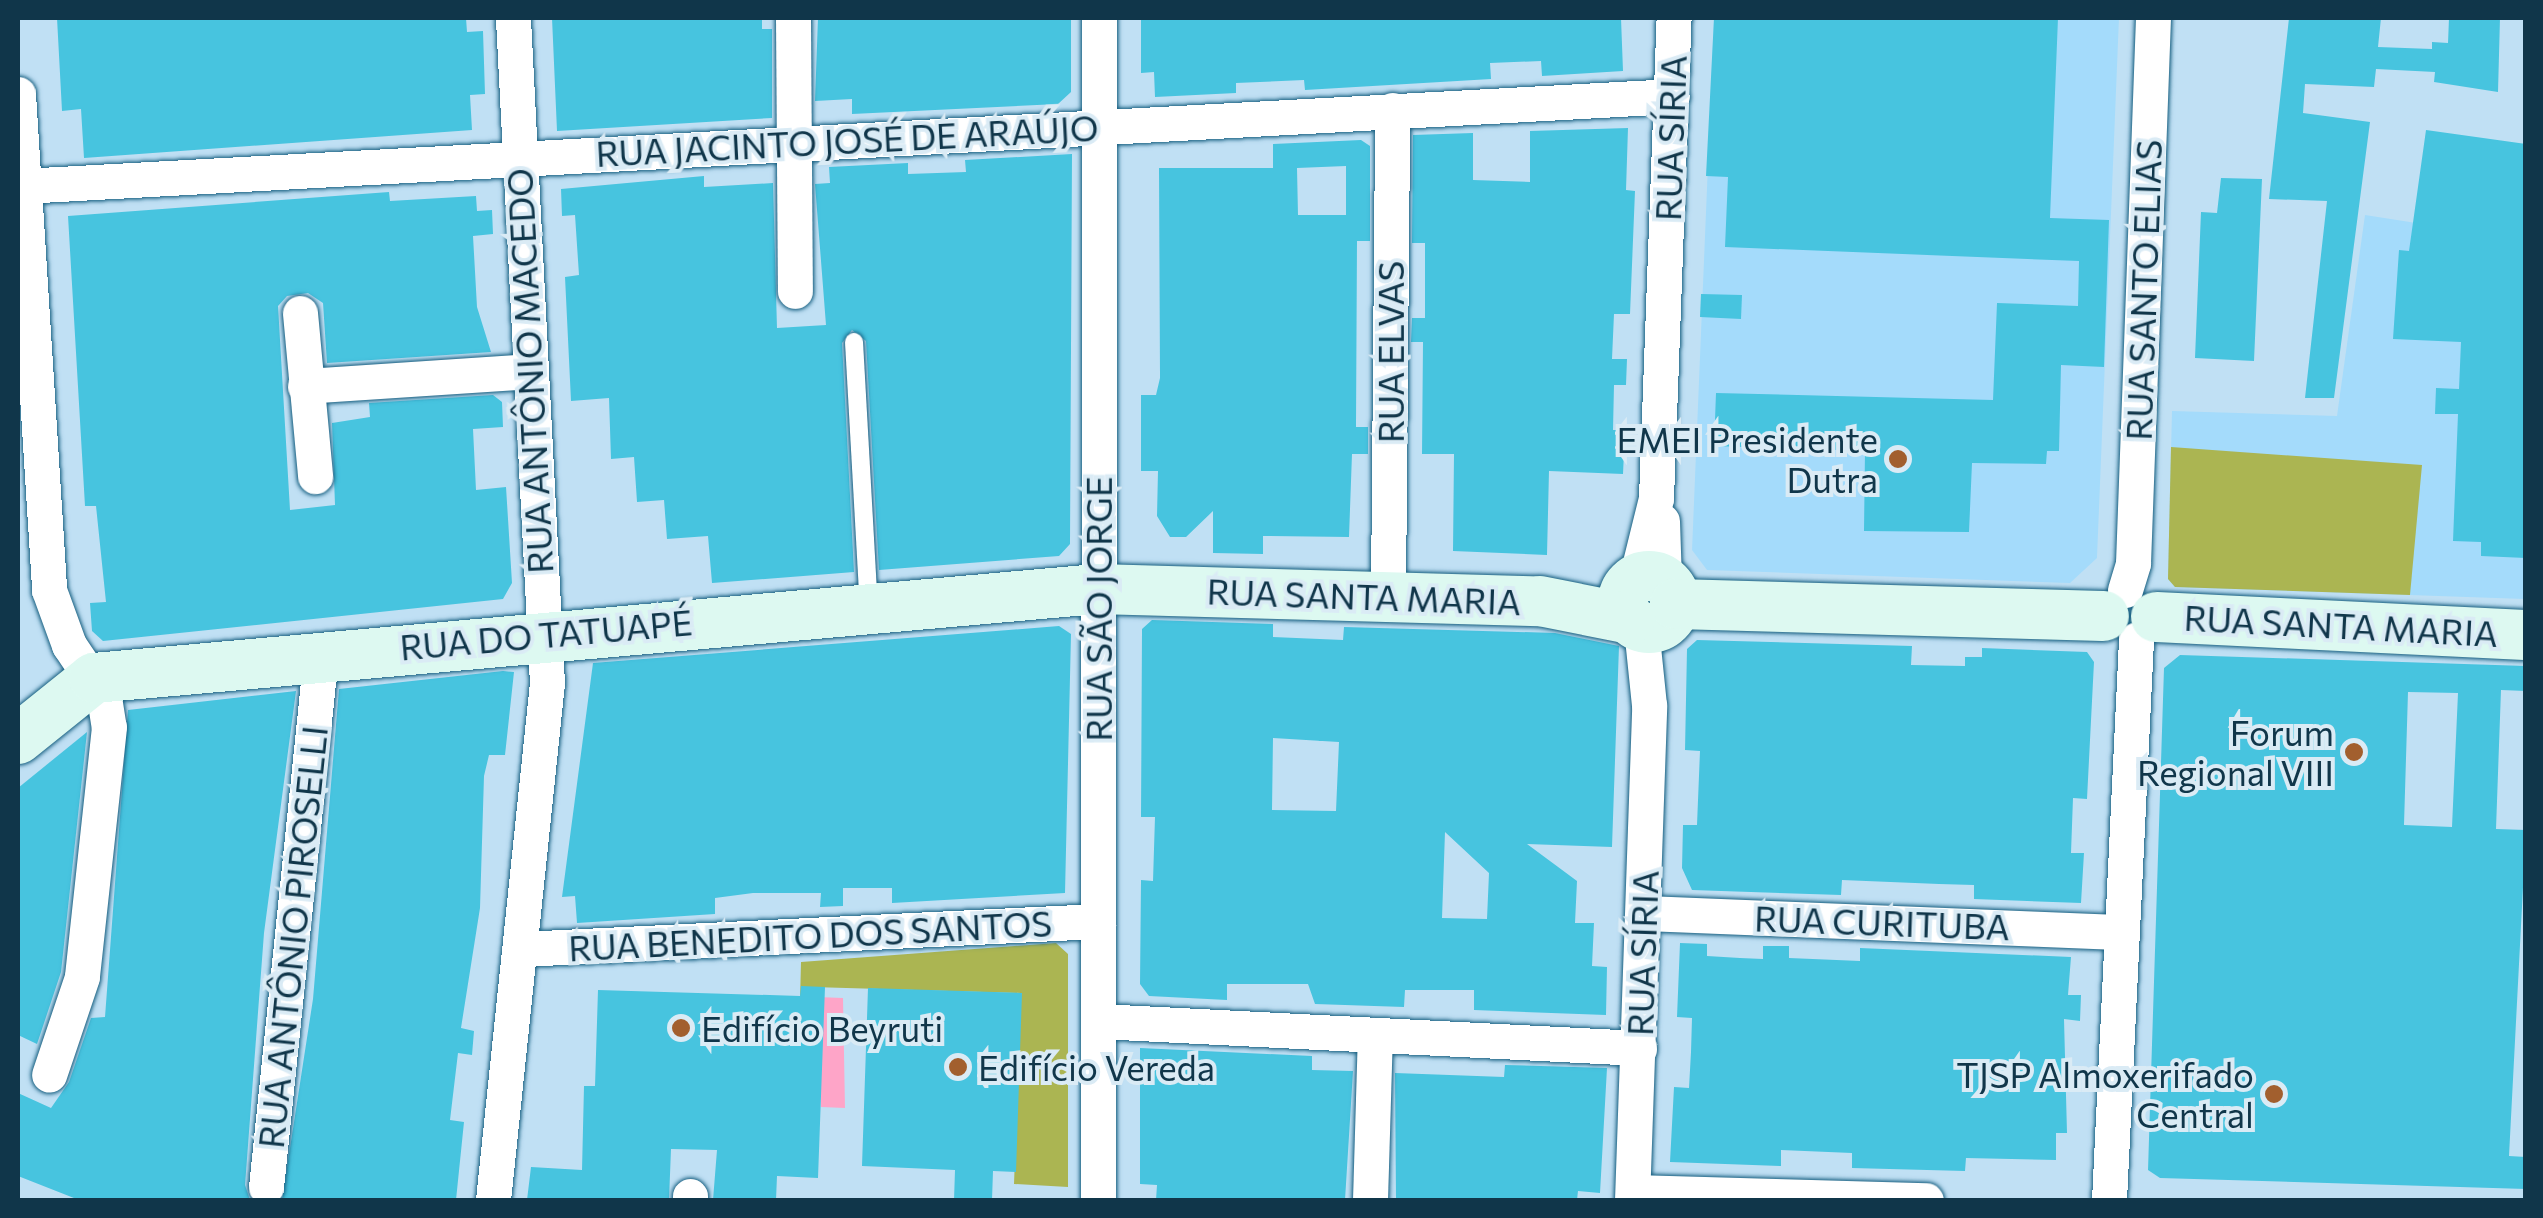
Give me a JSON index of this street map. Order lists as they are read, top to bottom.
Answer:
{
  "streets": {
    "street": [
      "RUA SÍRIA",
      "RUA JACINTO JOSÉ DE ARAÚJO",
      "RUA SANTO ELIAS",
      "RUA ELVAS",
      "RUA ANTÔNIO MACEDO",
      "RUA SANTA MARIA",
      "RUA SÃO JORGE",
      "RUA DO TATUAPÉ",
      "RUA CURITUBA",
      "RUA BENEDITO DOS SANTOS",
      "RUA ANTÔNIO PIROSELLI"
    ]
  },
  "crossings": [
    ["RUA SÍRIA", "RUA JACINTO JOSÉ DE ARAÚJO"],
    ["RUA SÍRIA", "RUA SANTA MARIA"],
    ["RUA SÍRIA", "RUA CURITUBA"],
    ["RUA JACINTO JOSÉ DE ARAÚJO", "RUA ELVAS"],
    ["RUA JACINTO JOSÉ DE ARAÚJO", "RUA ANTÔNIO MACEDO"],
    ["RUA JACINTO JOSÉ DE ARAÚJO", "RUA SÃO JORGE"],
    ["RUA SANTO ELIAS", "RUA SANTA MARIA"],
    ["RUA SANTO ELIAS", "RUA CURITUBA"],
    ["RUA ELVAS", "RUA SANTA MARIA"],
    ["RUA ANTÔNIO MACEDO", "RUA DO TATUAPÉ"],
    ["RUA ANTÔNIO MACEDO", "RUA BENEDITO DOS SANTOS"],
    ["RUA SANTA MARIA", "RUA SÃO JORGE"],
    ["RUA SANTA MARIA", "RUA DO TATUAPÉ"],
    ["RUA SÃO JORGE", "RUA DO TATUAPÉ"],
    ["RUA SÃO JORGE", "RUA BENEDITO DOS SANTOS"],
    ["RUA DO TATUAPÉ", "RUA ANTÔNIO PIROSELLI"]
  ],
  "places": [
    "EMEI Presidente Dutra",
    "Forum Regional VIII",
    "Edifício Beyruti",
    "Edifício Vereda",
    "TJSP Almoxerifado Central"
  ]
}
